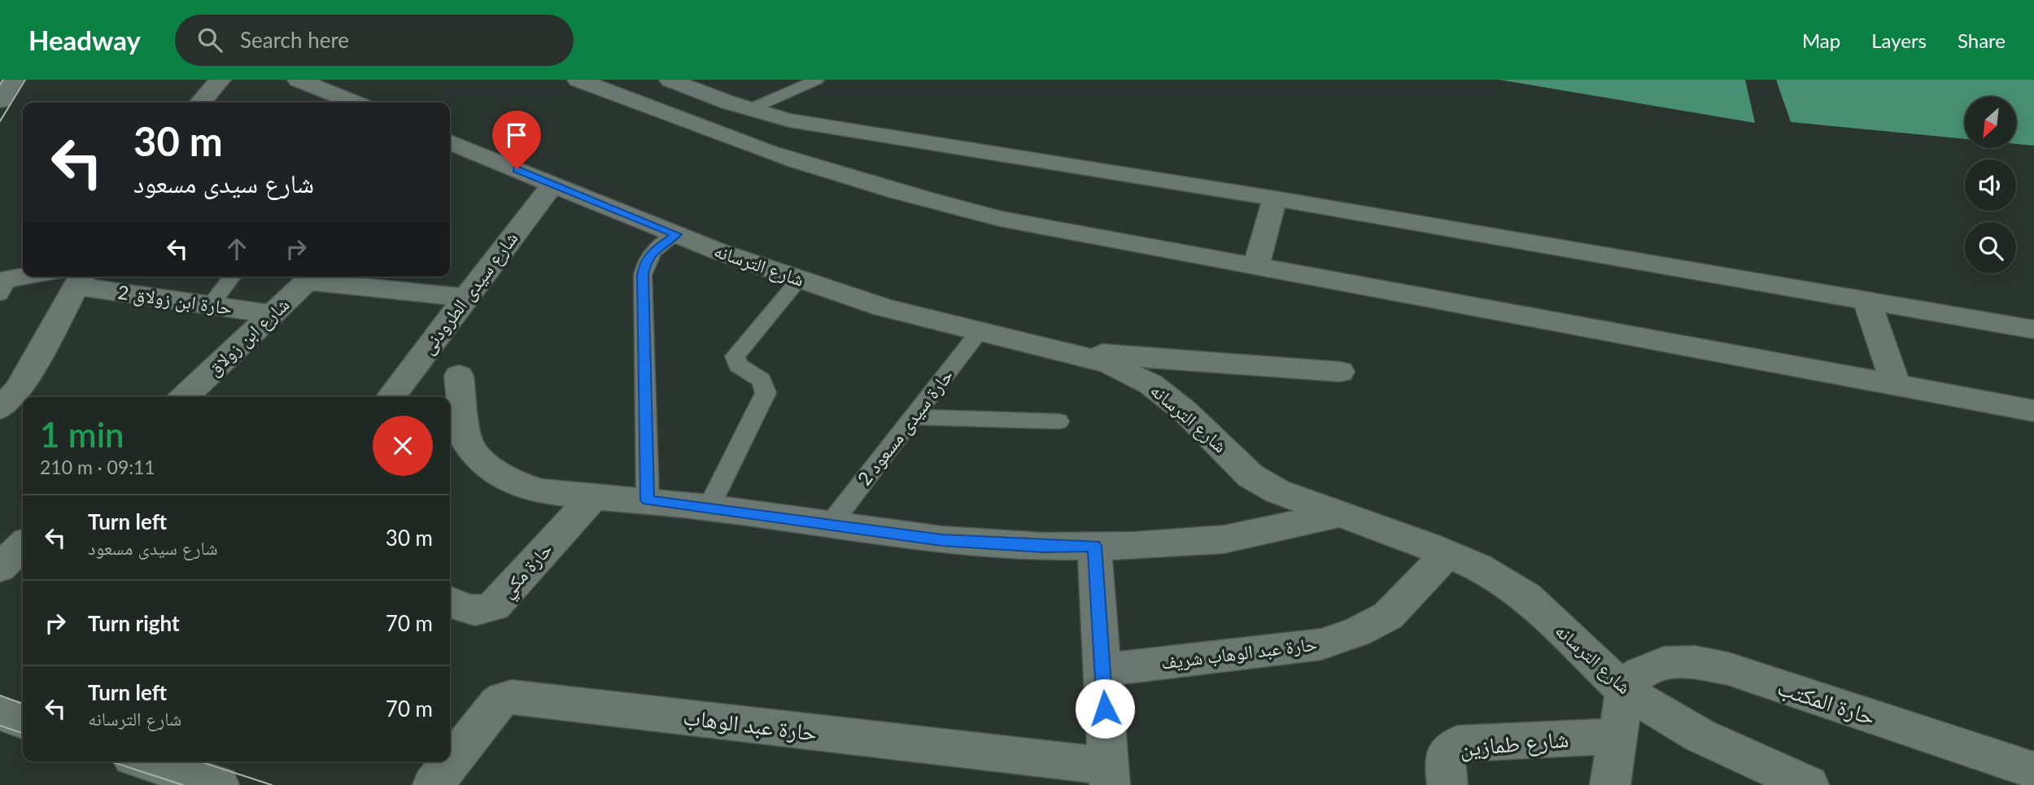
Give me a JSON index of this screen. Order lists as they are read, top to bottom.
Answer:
{
  "streets": {
    "street": [
      "شارع الترسانه",
      "شارع سيدى الطرودنى",
      "حارة ابن زولاق 2",
      "شارع ابن زولاق",
      "حارة مكي",
      "حارة عبد الوهاب شريف",
      "حارة المكتب",
      "حارة عبد الوهاب",
      "شارع طمازين"
    ],
    "lane": ["حارة سيدى مسعود 2"]
  },
  "crossings": [
    ["شارع الترسانه", "شارع سيدى الطرودنى"],
    ["شارع الترسانه", "حارة سيدى مسعود 2"],
    ["شارع الترسانه", "حارة عبد الوهاب شريف"],
    ["شارع الترسانه", "حارة المكتب"],
    ["حارة ابن زولاق 2", "شارع ابن زولاق"],
    ["حارة عبد الوهاب شريف", "حارة عبد الوهاب"]
  ],
  "north": "bottom left",
  "page": {
    "header": "Headway",
    "search": "Search here",
    "nav": ["Map", "Layers", "Share"],
    "turn": ["30 m", "شارع سيدى مسعود"],
    "heading": ["1 min", "210 m · 09:11"],
    "list": [
      {
        "name": "Turn left",
        "note": "شارع سيدى مسعود",
        "value": "30 m"
      },
      {
        "name": "Turn right",
        "value": "70 m"
      },
      {
        "name": "Turn left",
        "note": "شارع الترسانه",
        "value": "70 m"
      }
    ]
  }
}
